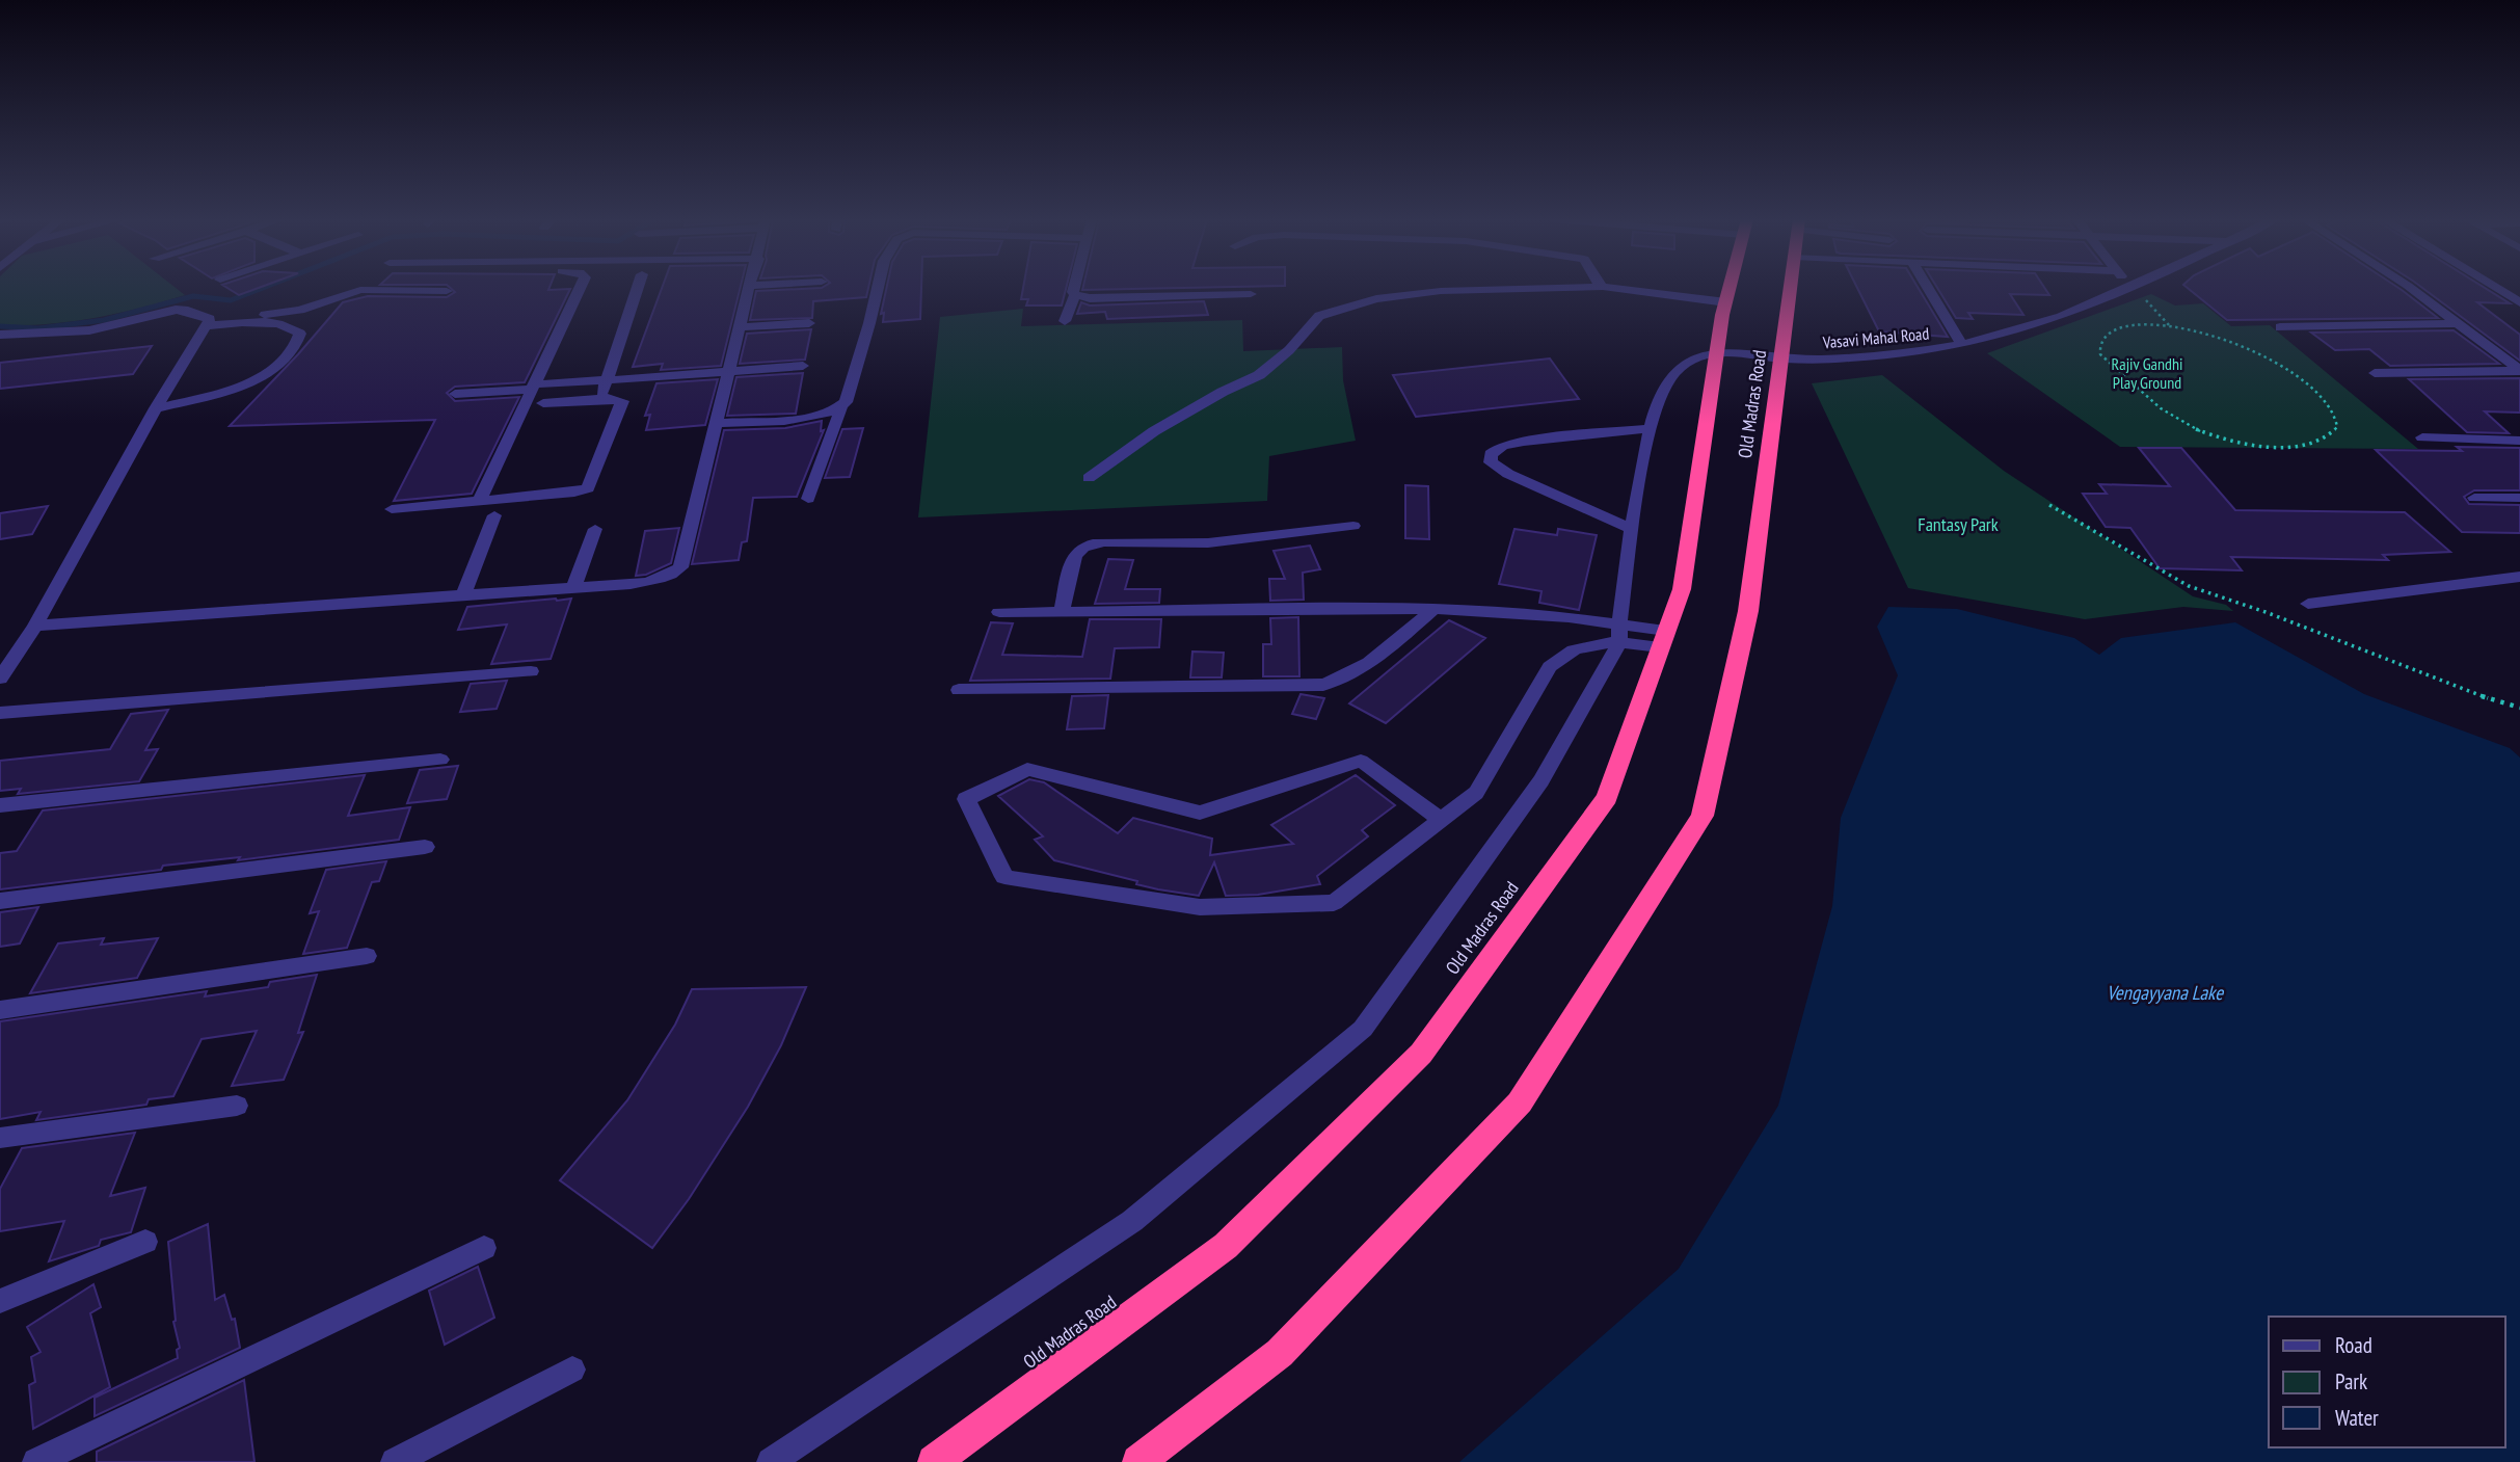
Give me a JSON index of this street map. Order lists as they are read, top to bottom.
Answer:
{
  "streets": {
    "highway": ["Old Madras Road"],
    "street": ["Vasavi Mahal Road"]
  },
  "crossings": [
    ["Vasavi Mahal Road", "Old Madras Road"]
  ],
  "water": ["Vengayyana Lake"],
  "parks": ["Rajiv Gandhi Play Ground", "Fantasy Park"],
  "legend": ["Road", "Park", "Water"]
}
